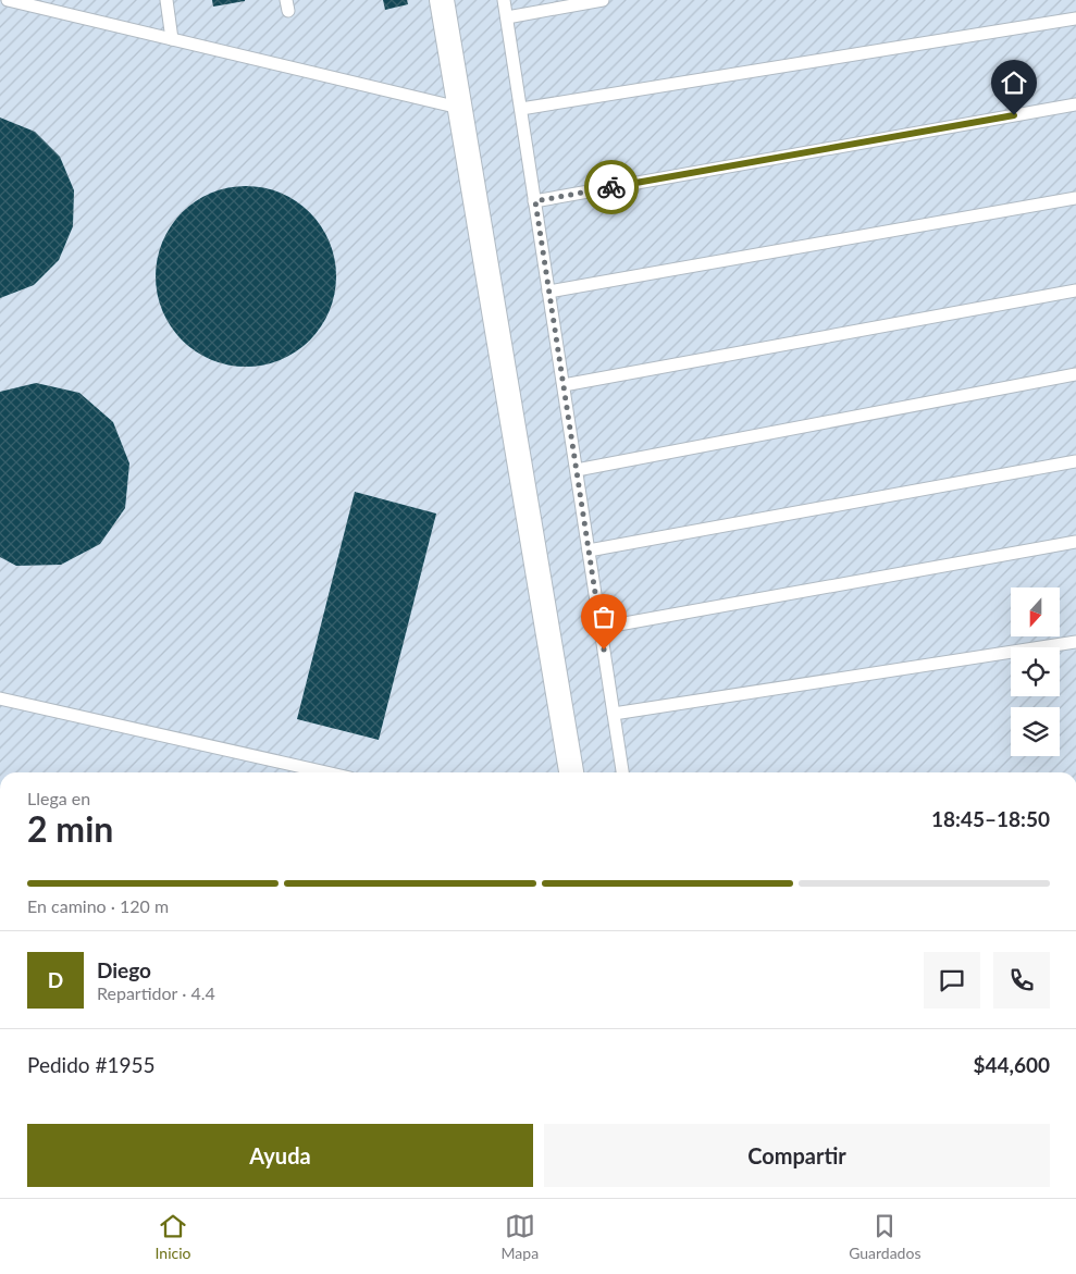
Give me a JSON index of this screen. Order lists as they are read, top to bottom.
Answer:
{
  "north": "bottom",
  "page": {
    "heading": ["2 min", "Llega en", "18:45–18:50"],
    "panel": [
      "Diego",
      "Repartidor · 4.4",
      "Pedido #1955",
      "$44,600"
    ],
    "bar": "En camino · 120 m",
    "round": "D",
    "buttons": ["Ayuda", "Compartir"],
    "tabs": ["Inicio", "Mapa", "Guardados"]
  }
}
